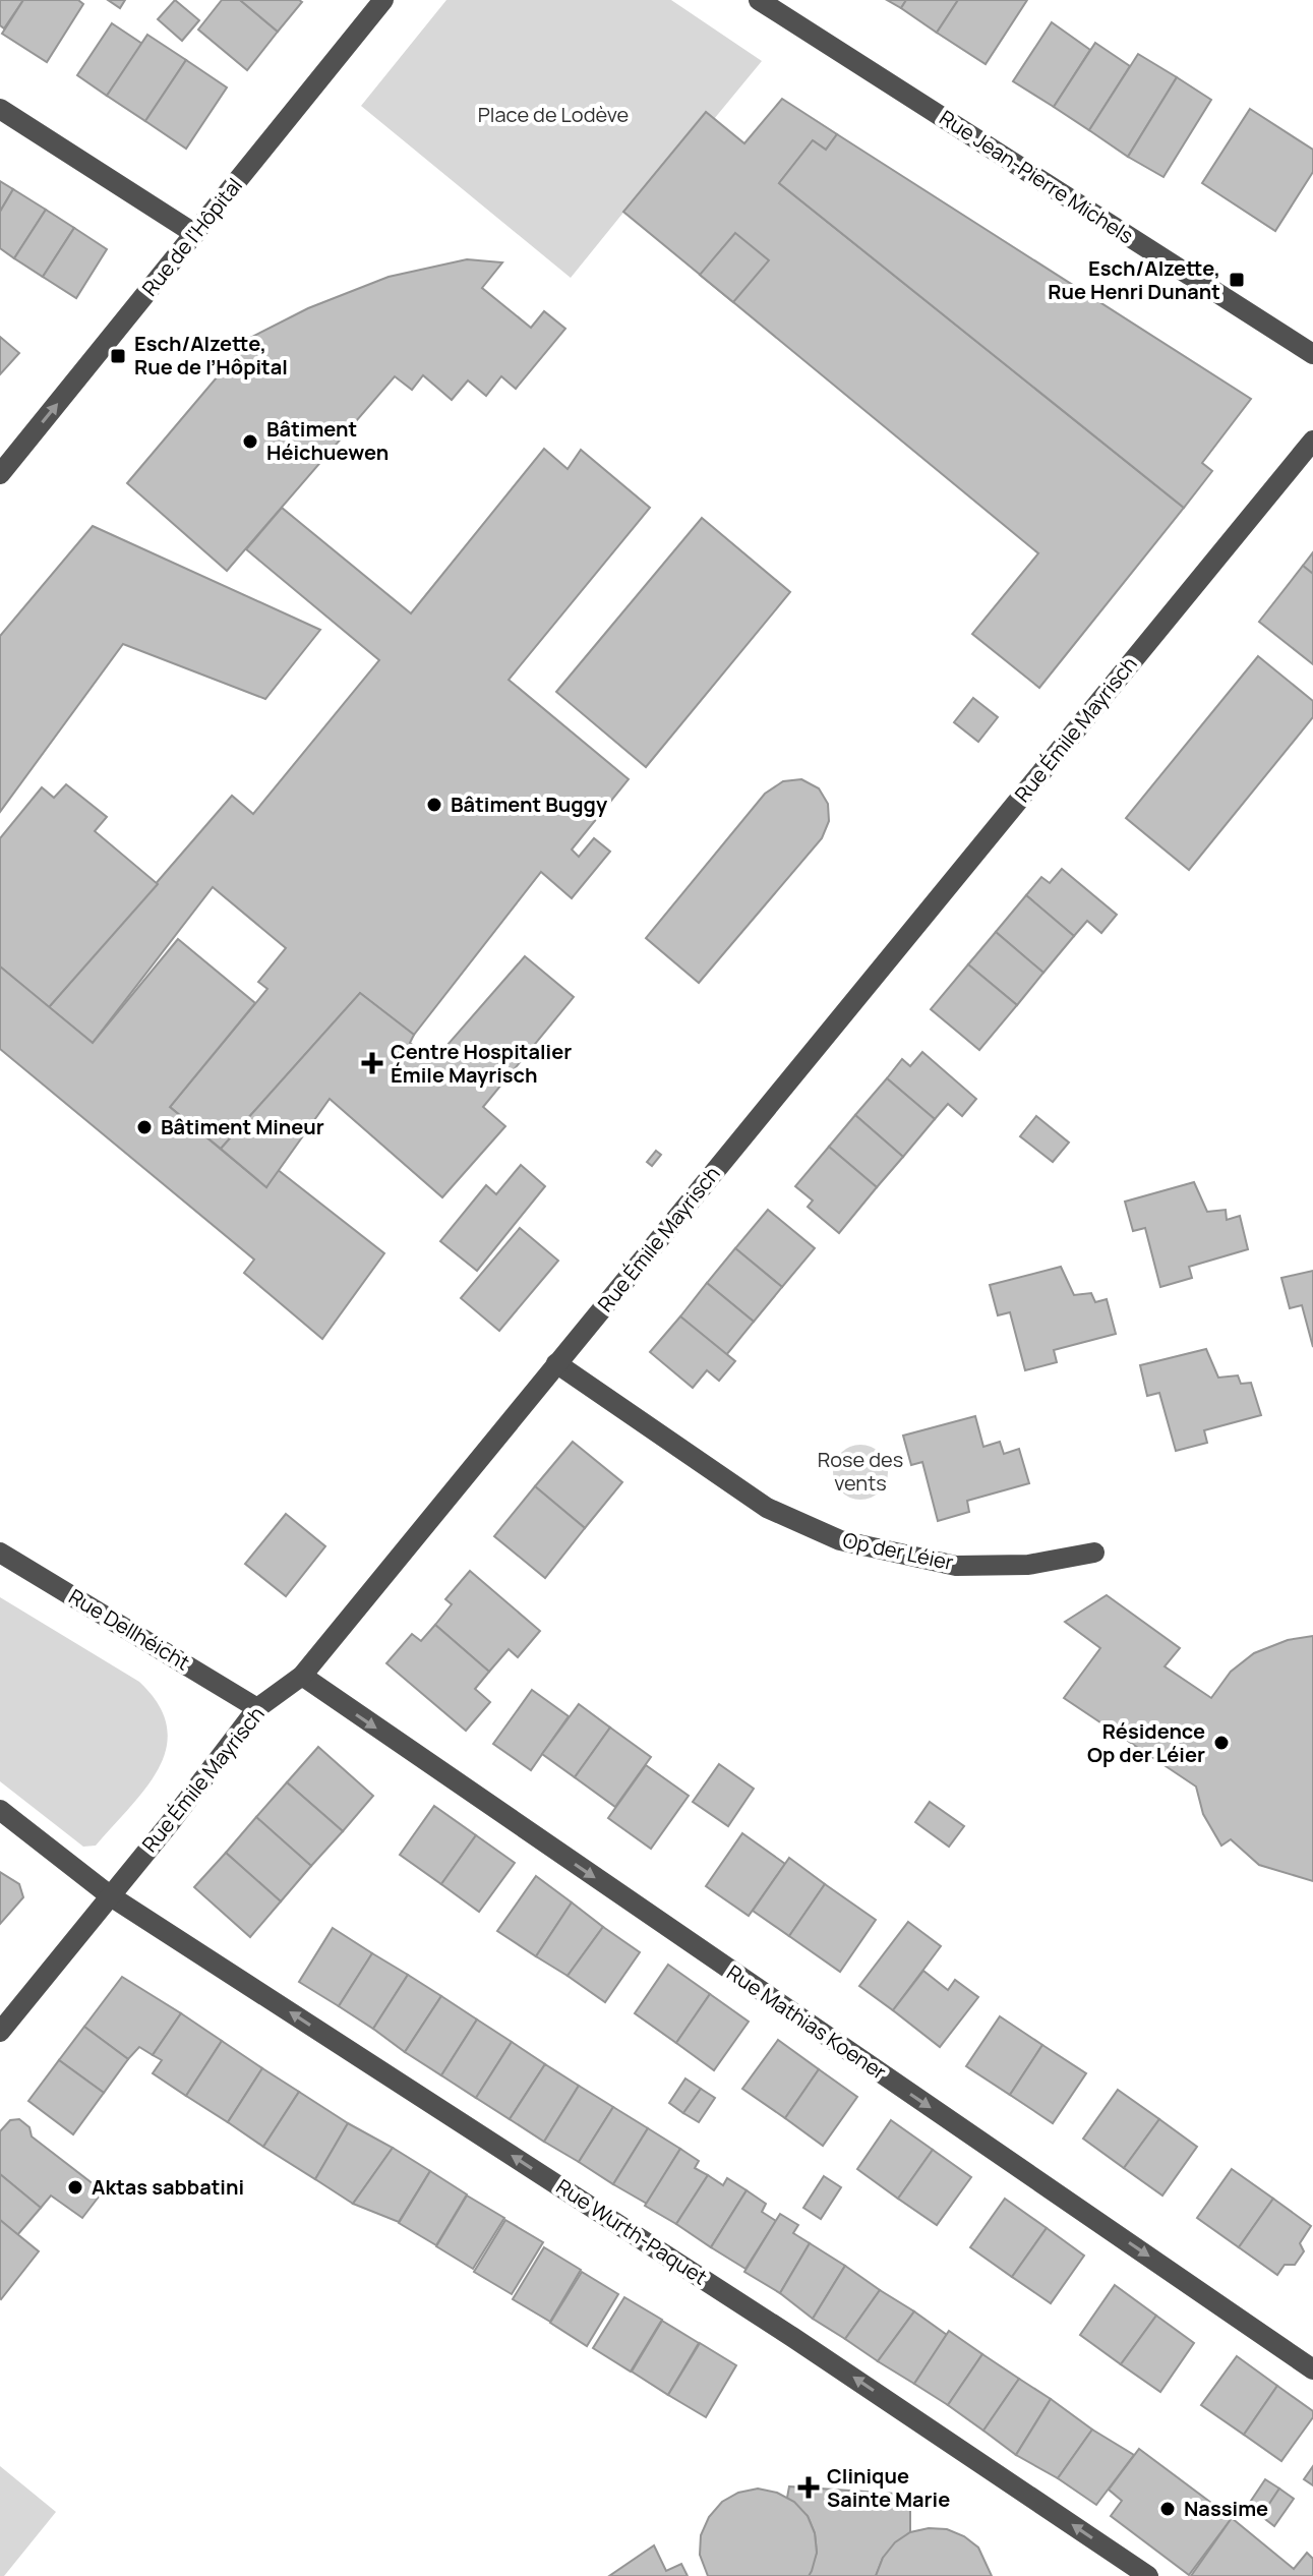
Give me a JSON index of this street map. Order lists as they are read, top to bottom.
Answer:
{
  "streets": {
    "street": [
      "Rue Jean-Pierre Michels",
      "Rue de l'Hôpital",
      "Rue Émile Mayrisch",
      "Op der Léier",
      "Rue Dellhéicht",
      "Rue Mathias Koener",
      "Rue Wurth-Paquet"
    ]
  },
  "crossings": [
    ["Rue Émile Mayrisch", "Op der Léier"],
    ["Rue Émile Mayrisch", "Rue Dellhéicht"],
    ["Rue Émile Mayrisch", "Rue Mathias Koener"],
    ["Rue Émile Mayrisch", "Rue Wurth-Paquet"]
  ],
  "one_way": ["Rue de l'Hôpital", "Rue Mathias Koener", "Rue Wurth-Paquet"],
  "parks": ["Place de Lodève", "Rose des vents"],
  "places": {
    "transit": ["Esch/Alzette, Rue Henri Dunant", "Esch/Alzette, Rue de l’Hôpital"],
    "other": [
      "Bâtiment Héichuewen",
      "Bâtiment Buggy",
      "Bâtiment Mineur",
      "Résidence Op der Léier",
      "Aktas sabbatini",
      "Nassime"
    ],
    "health": ["Centre Hospitalier Émile Mayrisch", "Clinique Sainte Marie"]
  }
}
